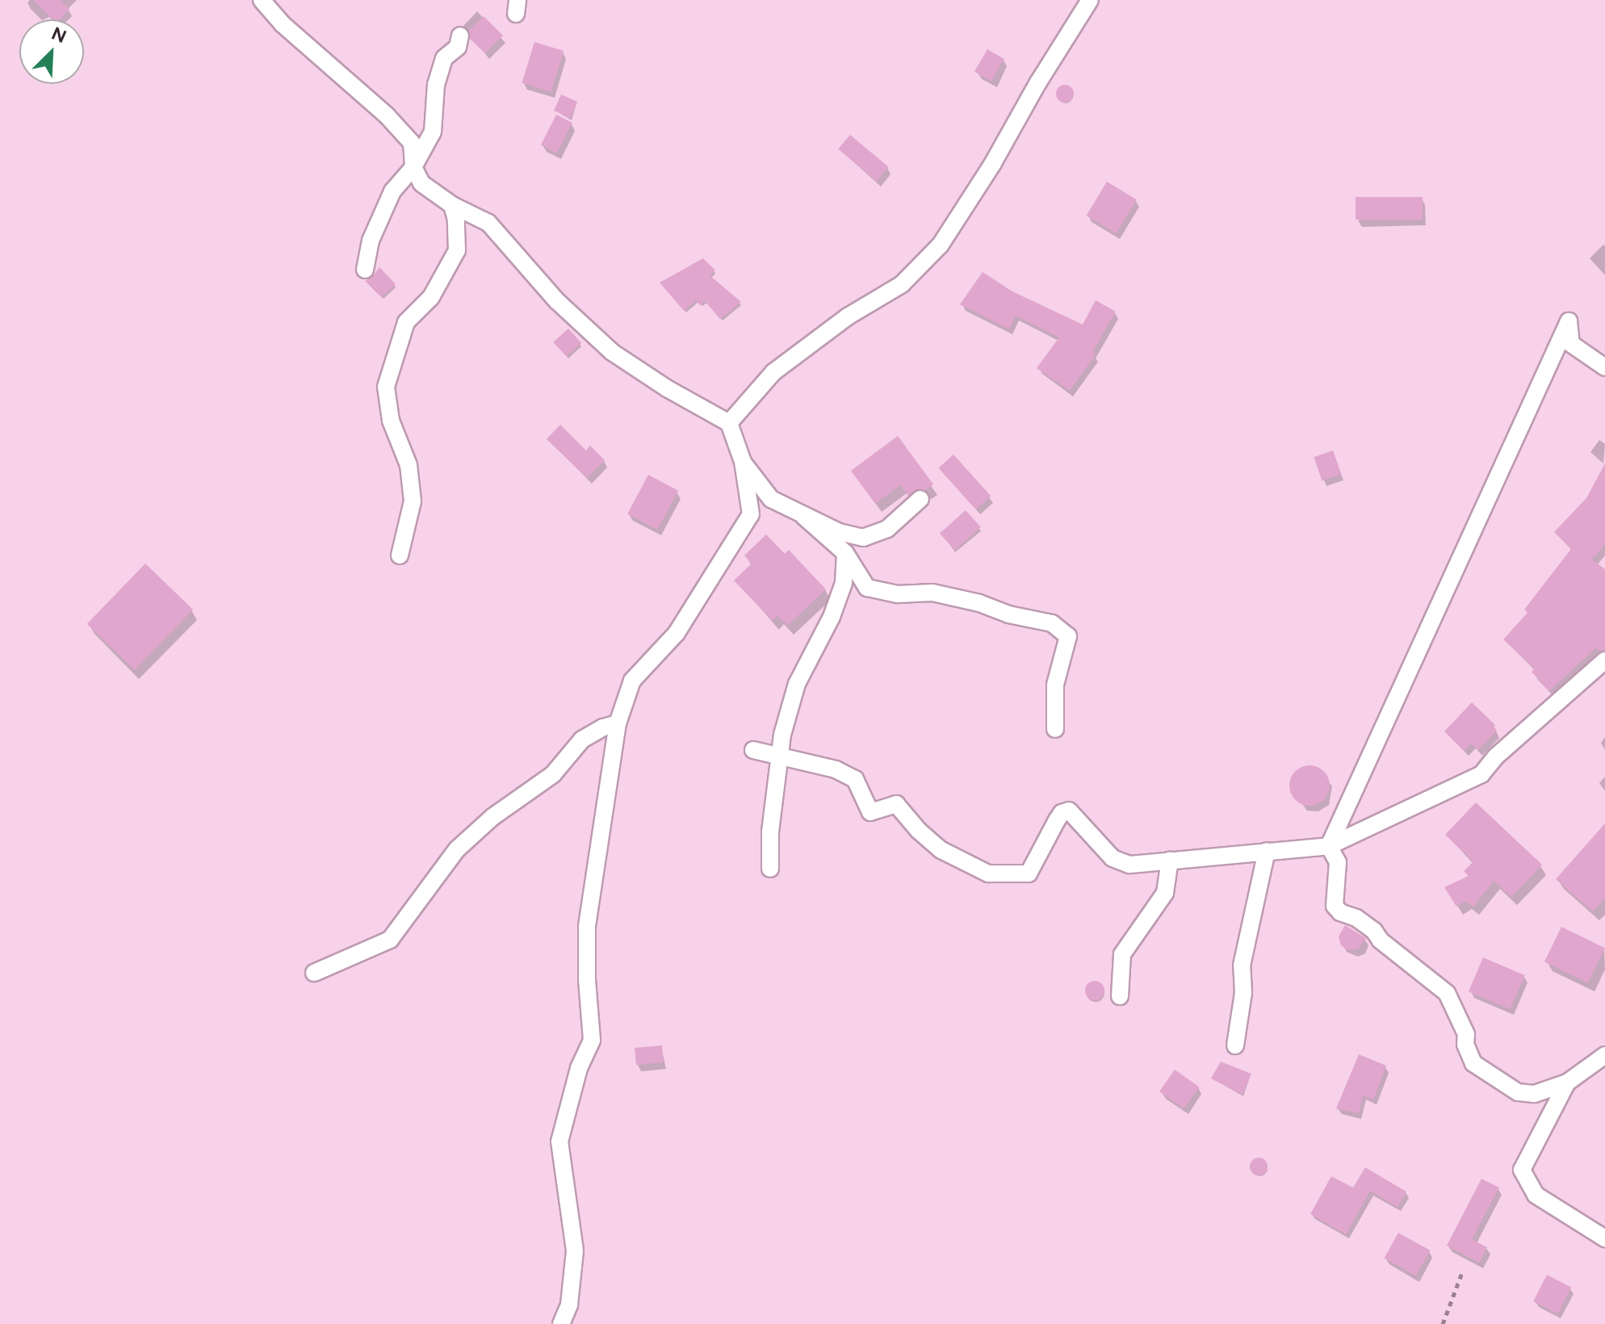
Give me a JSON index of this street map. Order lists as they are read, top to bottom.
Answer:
{
  "north": "top right"
}
